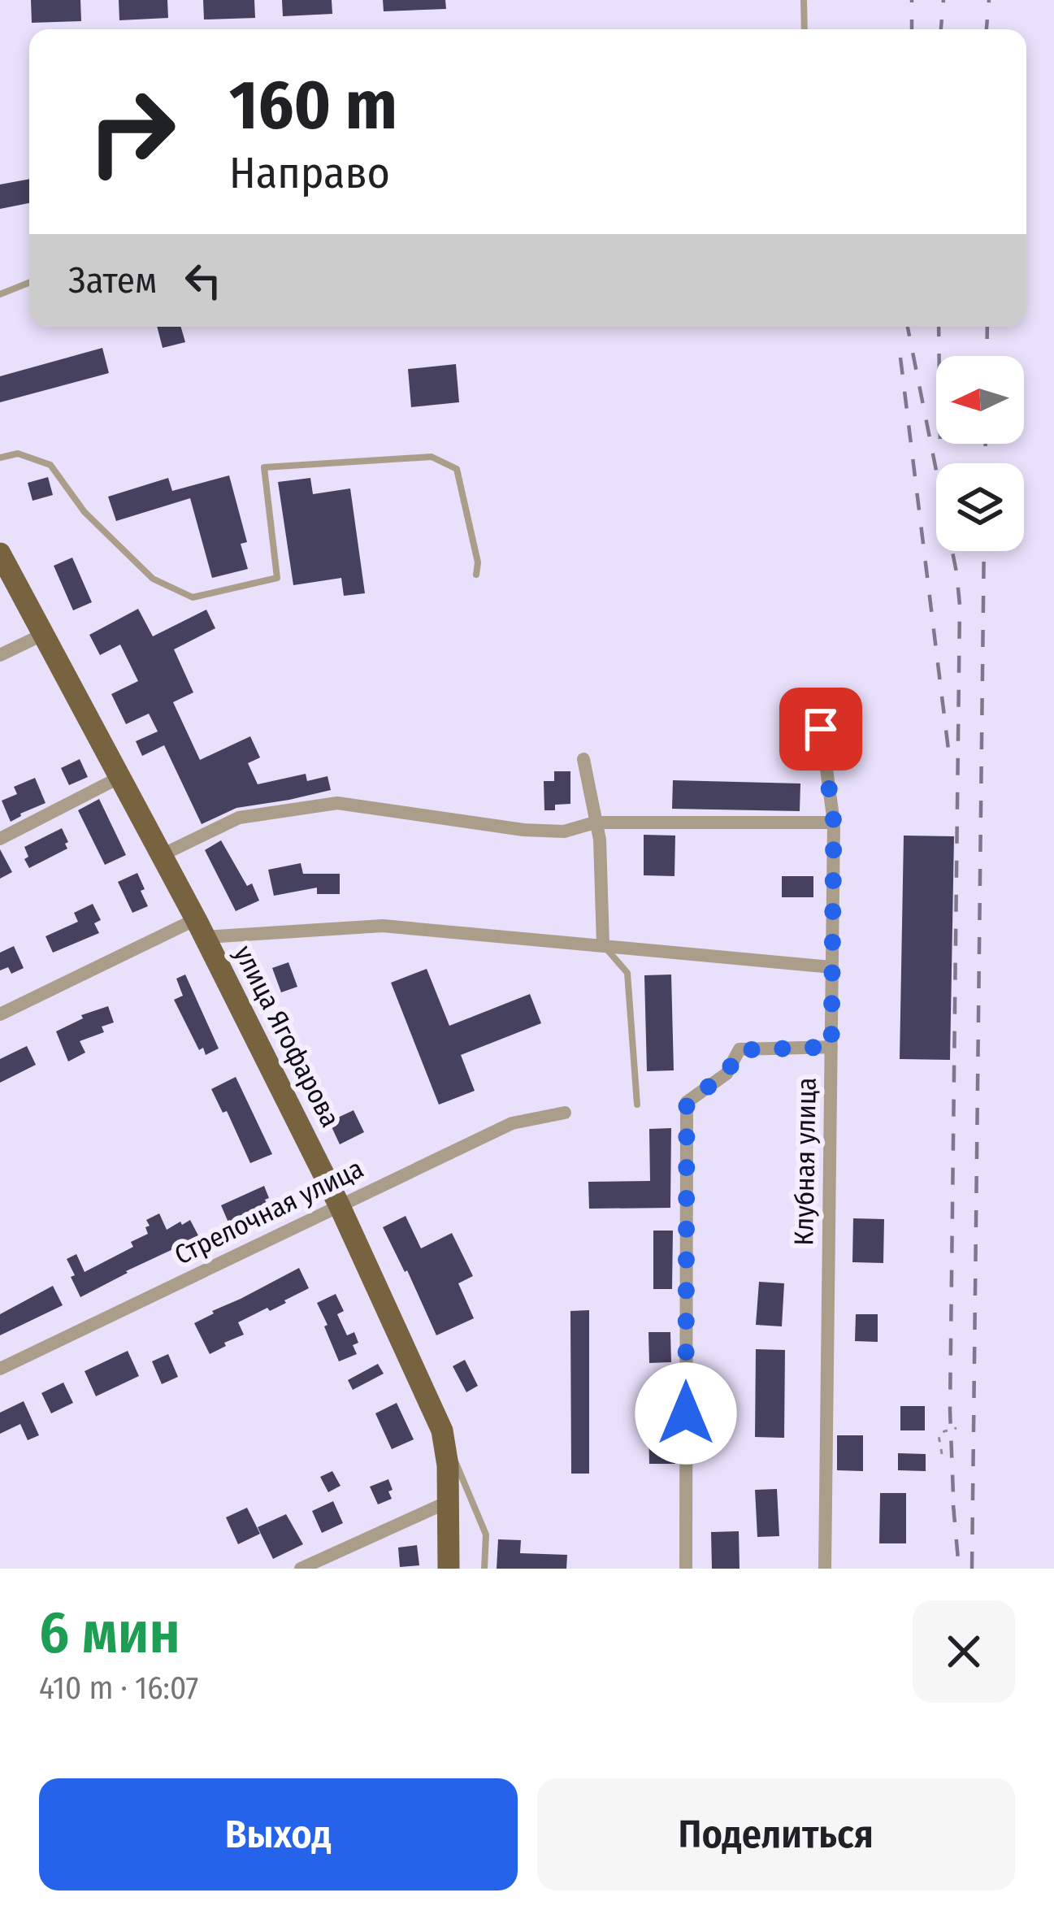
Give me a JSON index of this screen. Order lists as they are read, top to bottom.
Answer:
{
  "streets": {
    "main road": ["улица Ягофарова"],
    "street": ["Клубная улица", "Стрелочная улица"]
  },
  "crossings": [
    ["улица Ягофарова", "Стрелочная улица"]
  ],
  "north": "left",
  "page": {
    "turn": ["160 m", "Направо"],
    "then": "Затем",
    "heading": ["6 мин", "410 m · 16:07"],
    "buttons": ["Выход", "Поделиться"]
  }
}
